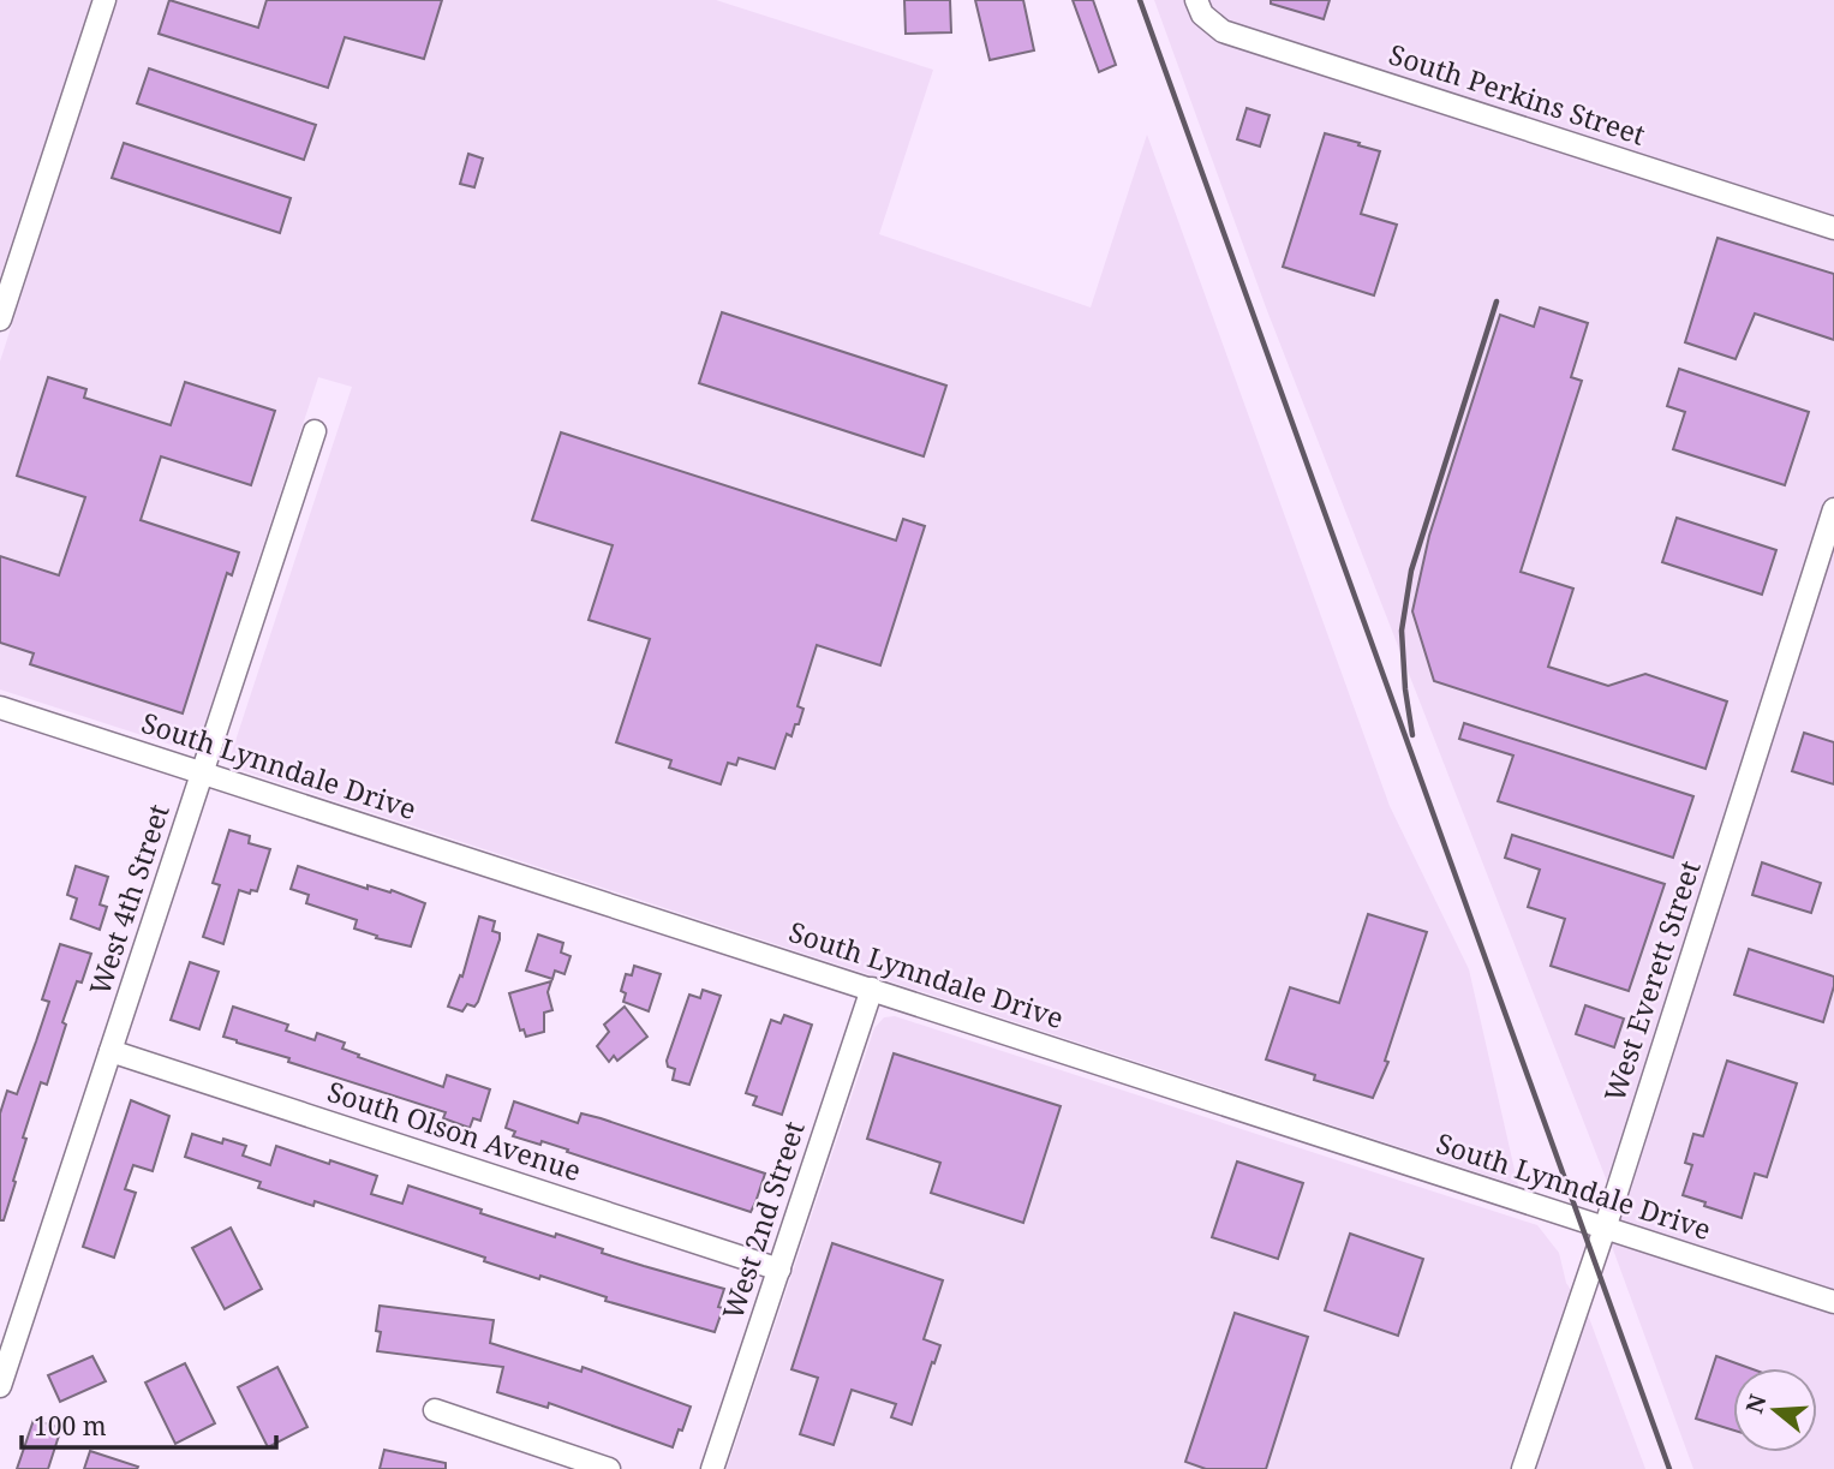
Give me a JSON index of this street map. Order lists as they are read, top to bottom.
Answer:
{
  "streets": {
    "street": [
      "South Perkins Street",
      "South Lynndale Drive",
      "West 4th Street",
      "West Everett Street",
      "South Olson Avenue",
      "West 2nd Street"
    ]
  },
  "crossings": [
    ["South Lynndale Drive", "West 4th Street"],
    ["South Lynndale Drive", "West Everett Street"],
    ["South Lynndale Drive", "West 2nd Street"],
    ["West 4th Street", "South Olson Avenue"],
    ["South Olson Avenue", "West 2nd Street"]
  ],
  "scale_bar": "100 m",
  "north": "left"
}
